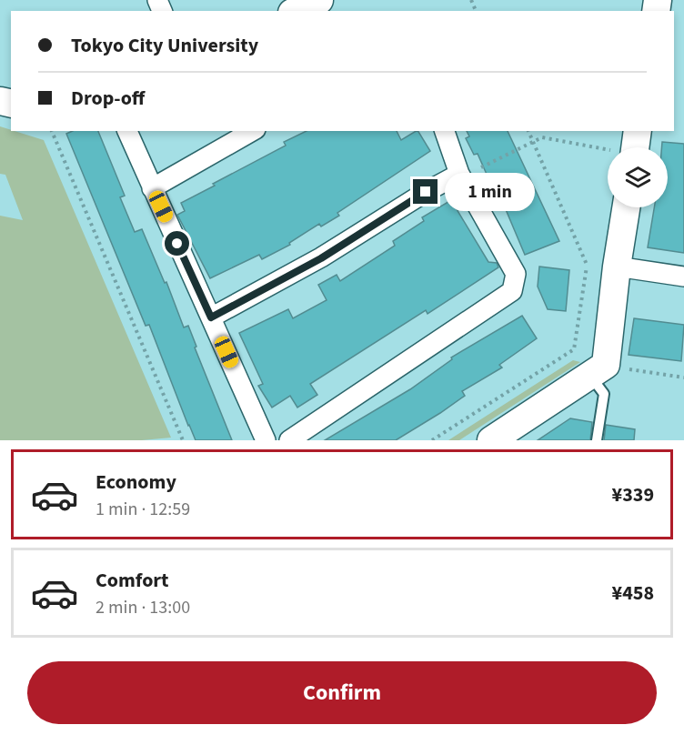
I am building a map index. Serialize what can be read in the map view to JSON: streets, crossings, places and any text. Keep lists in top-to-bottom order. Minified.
{"page":{"banner":["Tokyo City University","Drop-off"],"bubble":"1 min","list":[{"name":"Economy","note":"1 min · 12:59","value":"¥339"},{"name":"Comfort","note":"2 min · 13:00","value":"¥458"}],"buttons":"Confirm"}}
